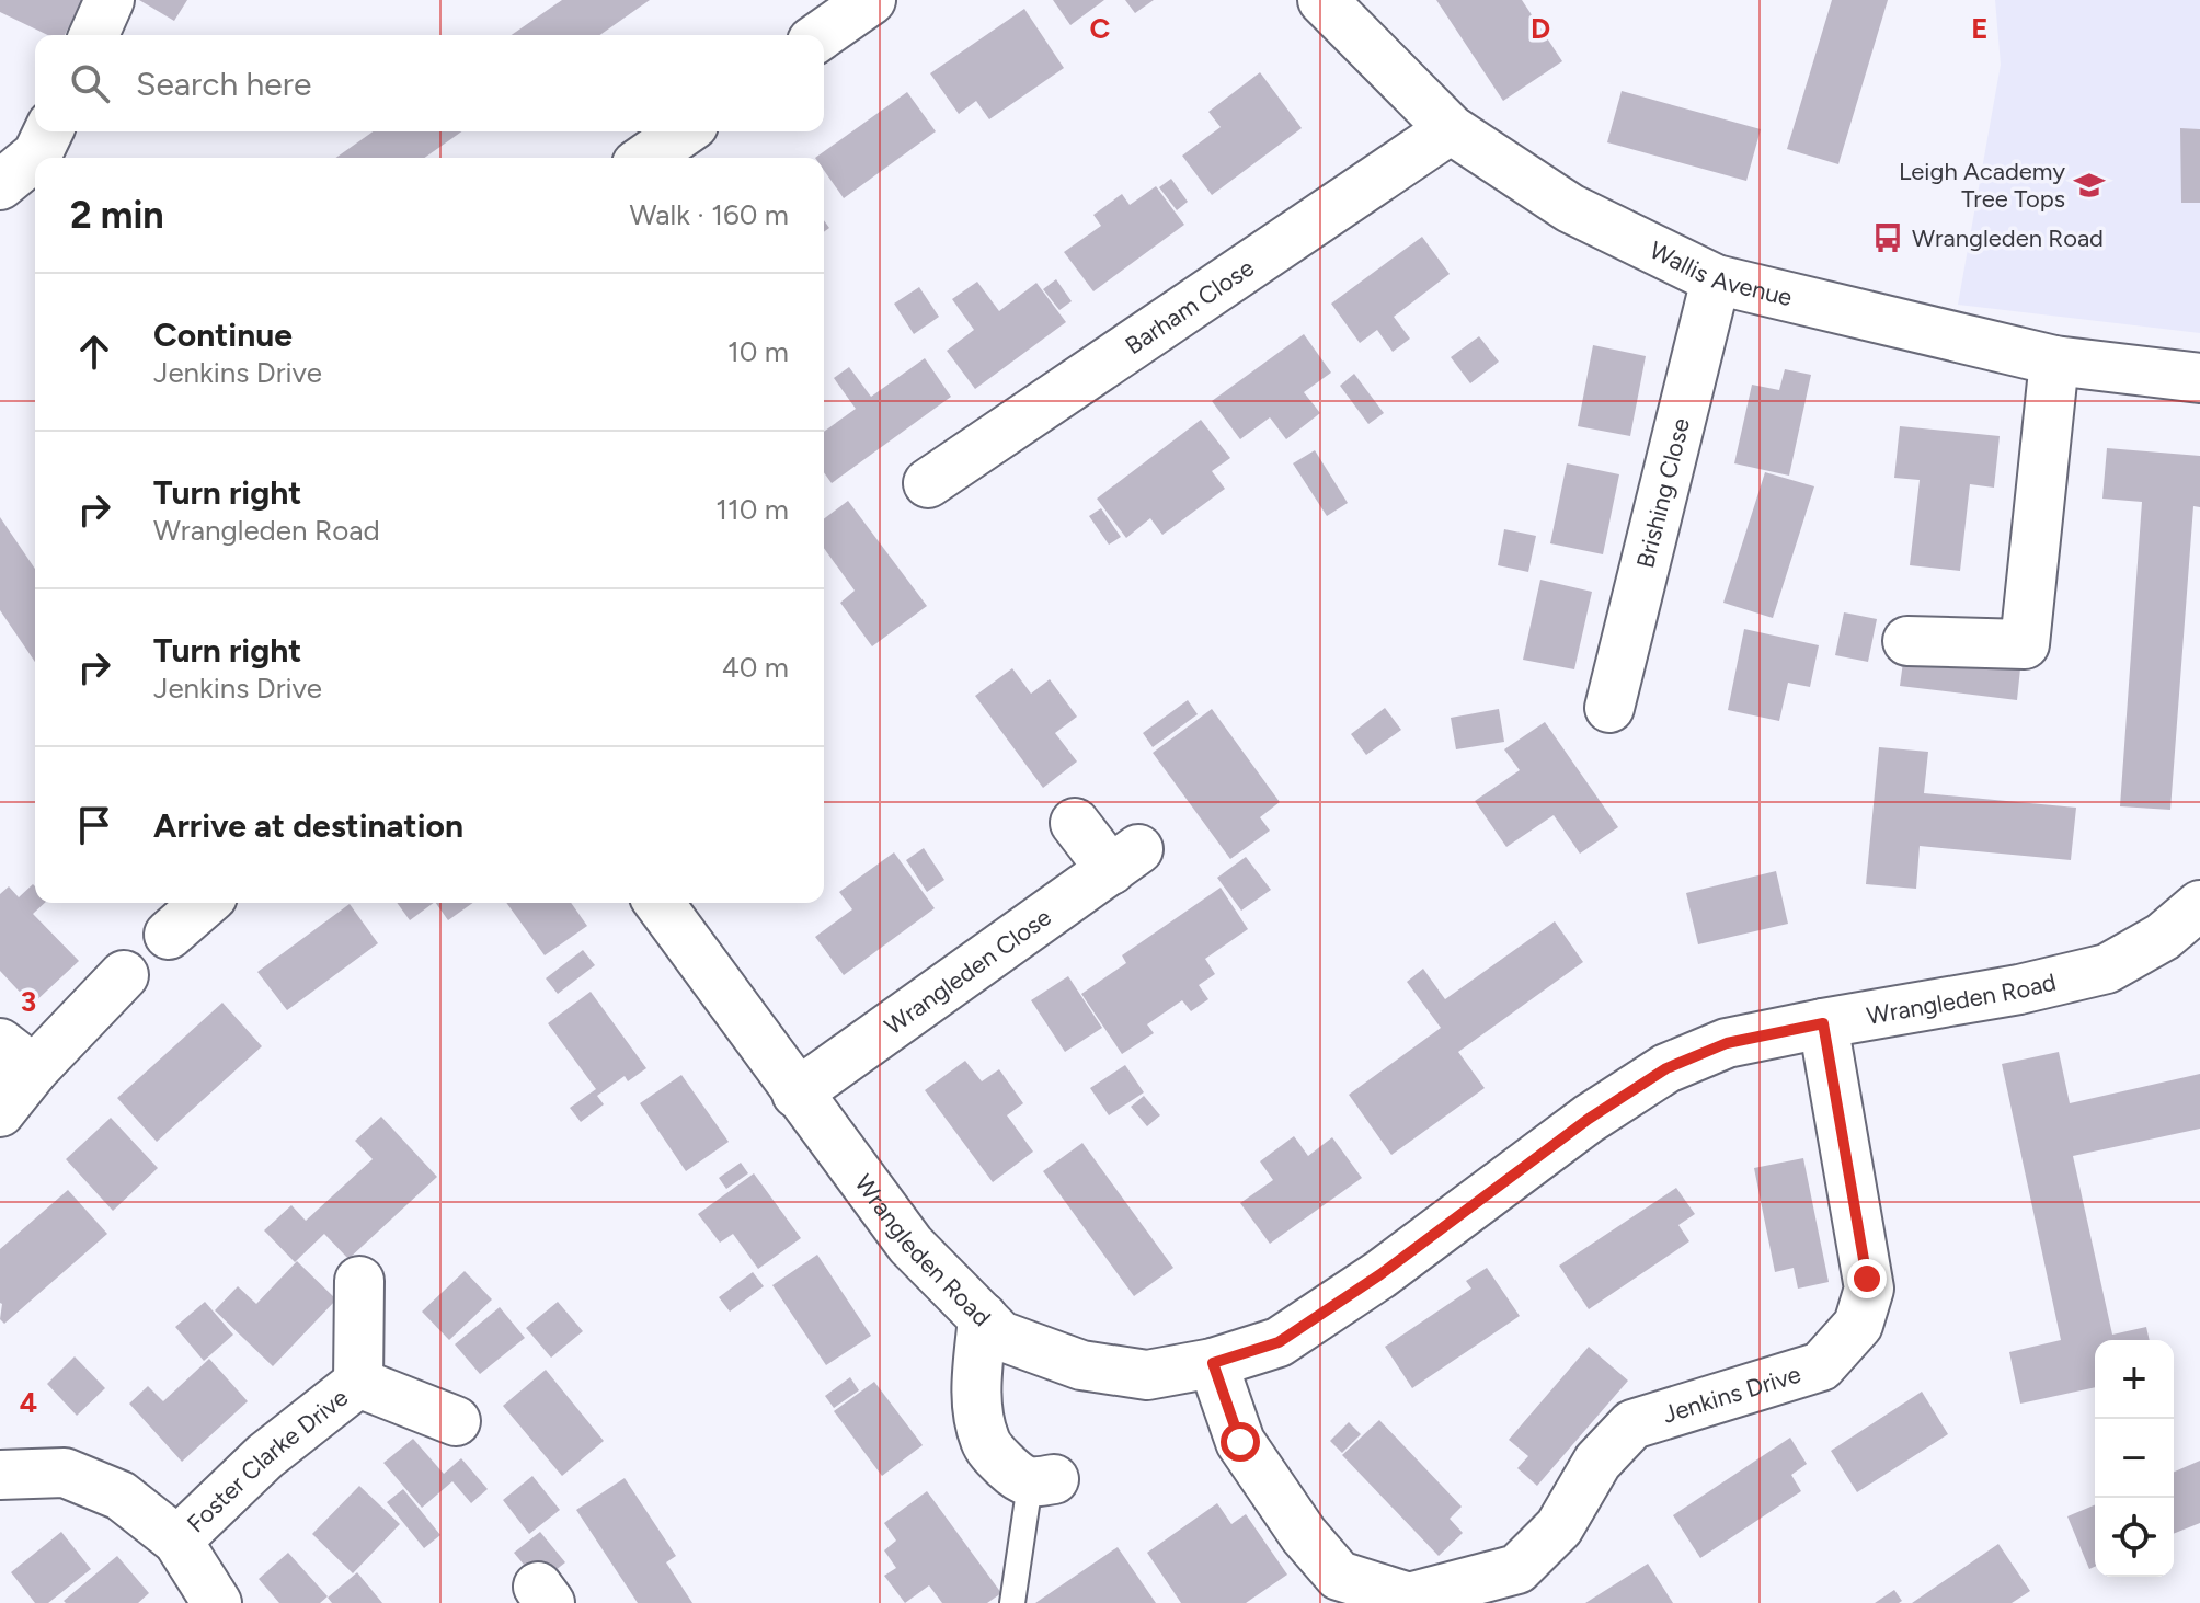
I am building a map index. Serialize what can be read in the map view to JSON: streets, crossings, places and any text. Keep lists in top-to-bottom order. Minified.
{"streets":{"street":["Wallis Avenue","Barham Close","Brishing Close","Wrangleden Close","Wrangleden Road","Jenkins Drive","Foster Clarke Drive"]},"crossings":[["Wallis Avenue","Barham Close"],["Wallis Avenue","Brishing Close"],["Wrangleden Close","Wrangleden Road"],["Wrangleden Road","Jenkins Drive"]],"places":{"school or university":["Leigh Academy Tree Tops"],"bus stop":["Wrangleden Road"]},"page":{"search":"Search here","heading":["2 min","Walk · 160 m"],"list":[["Continue","Jenkins Drive","10 m"],["Turn right","Wrangleden Road","110 m"],["Turn right","Jenkins Drive","40 m"],"Arrive at destination"],"map_buttons":["+","−"]},"grid":{"columns":["C","D","E"],"rows":["3","4"]}}
